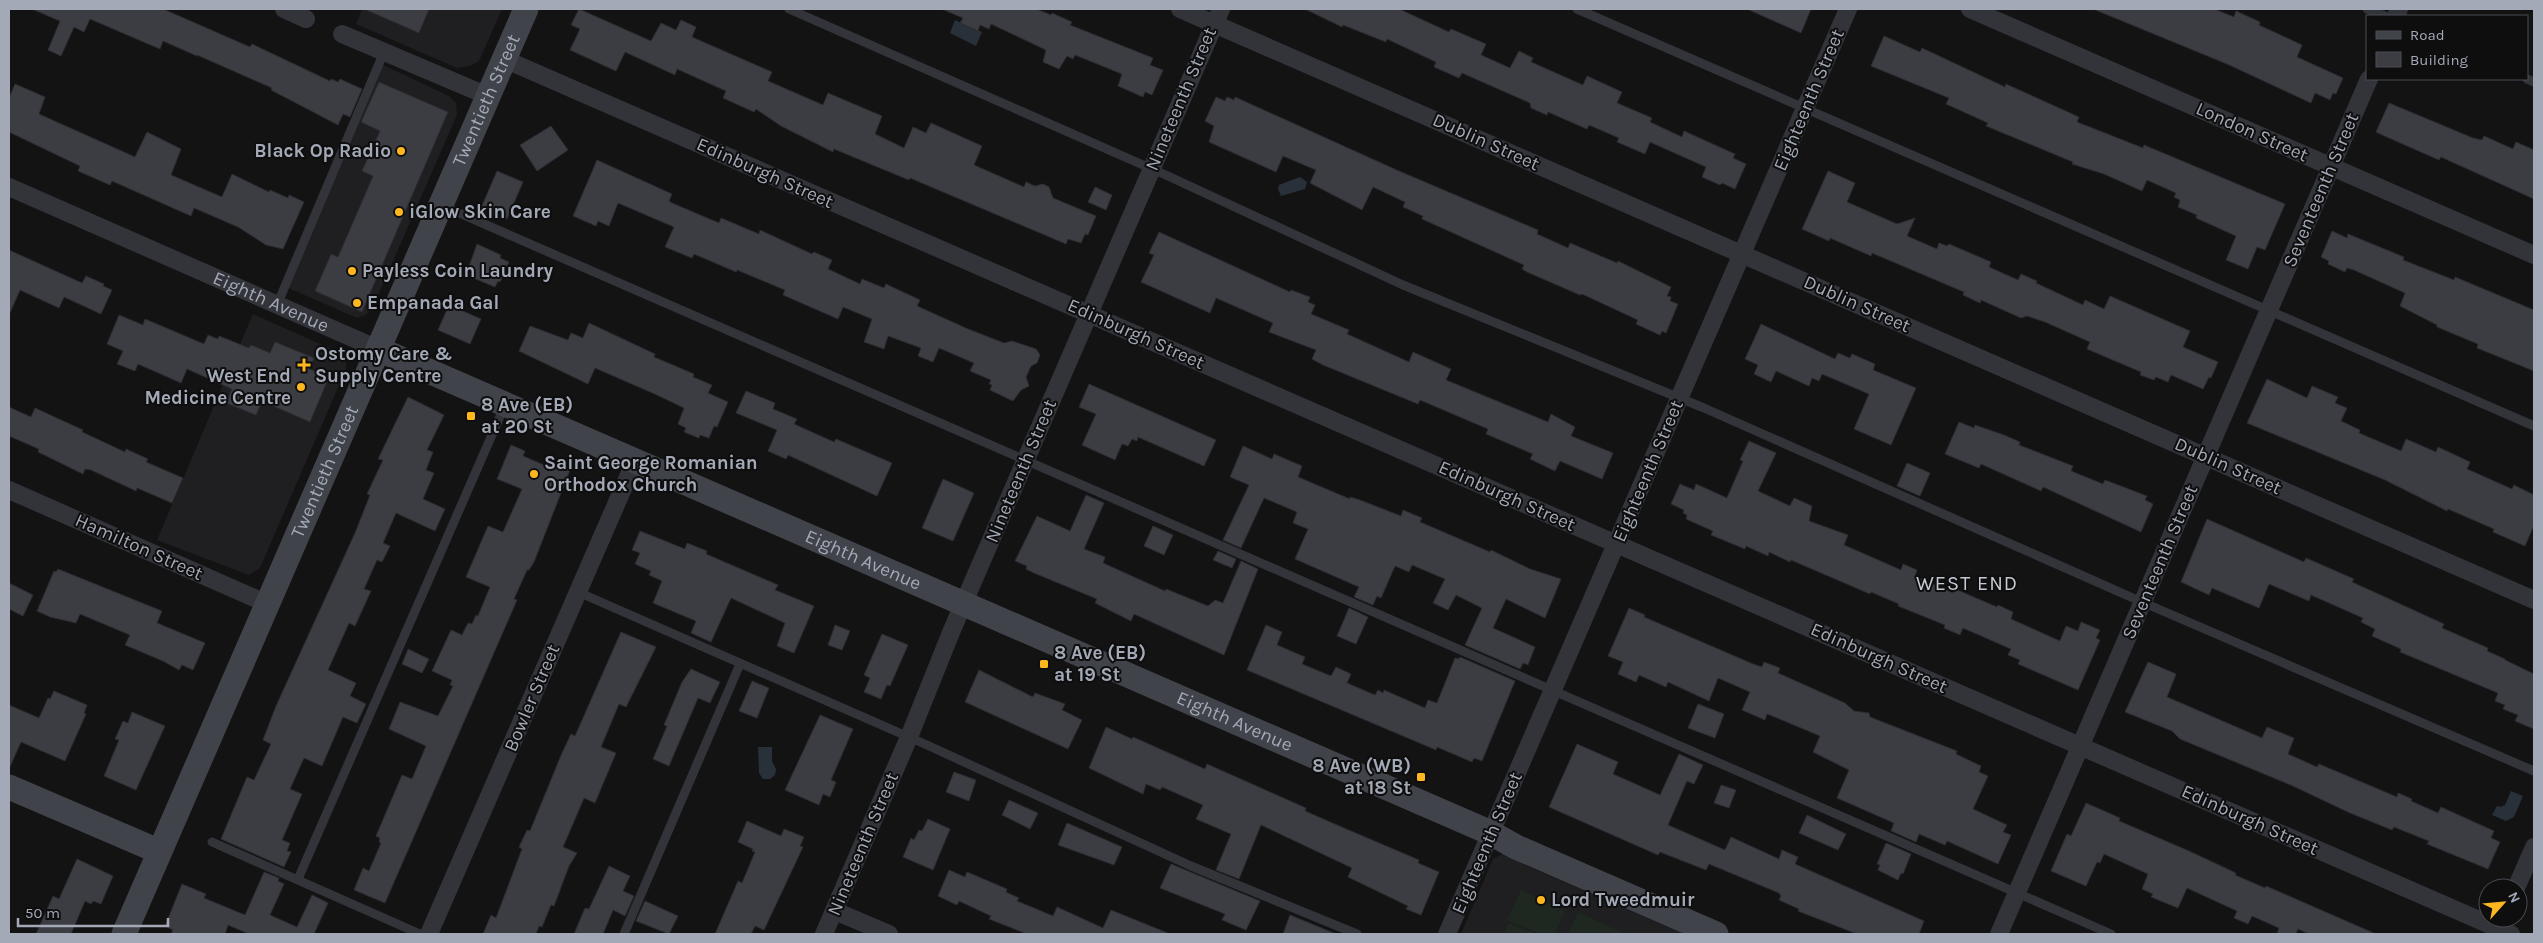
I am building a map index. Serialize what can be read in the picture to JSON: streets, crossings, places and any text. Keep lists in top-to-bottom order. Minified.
{"streets":{"street":["Nineteenth Street","Twentieth Street","Eighteenth Street","London Street","Dublin Street","Edinburgh Street","Seventeenth Street","Eighth Avenue","Hamilton Street","Bowler Street"]},"crossings":[["Nineteenth Street","Dublin Street"],["Nineteenth Street","Edinburgh Street"],["Nineteenth Street","Eighth Avenue"],["Twentieth Street","Edinburgh Street"],["Twentieth Street","Eighth Avenue"],["Twentieth Street","Hamilton Street"],["Eighteenth Street","Dublin Street"],["Eighteenth Street","Edinburgh Street"],["Eighteenth Street","Eighth Avenue"],["London Street","Seventeenth Street"],["Dublin Street","Seventeenth Street"],["Edinburgh Street","Seventeenth Street"],["Eighth Avenue","Bowler Street"]],"districts":["WEST END"],"places":{"other":["Black Op Radio","iGlow Skin Care","Payless Coin Laundry","Empanada Gal","West End Medicine Centre","Saint George Romanian Orthodox Church","Lord Tweedmuir"],"health":["Ostomy Care & Supply Centre"],"transit":["8 Ave (EB) at 20 St","8 Ave (EB) at 19 St","8 Ave (WB) at 18 St"]},"legend":["Road","Building"],"scale_bar":"50 m","north":"top right"}
